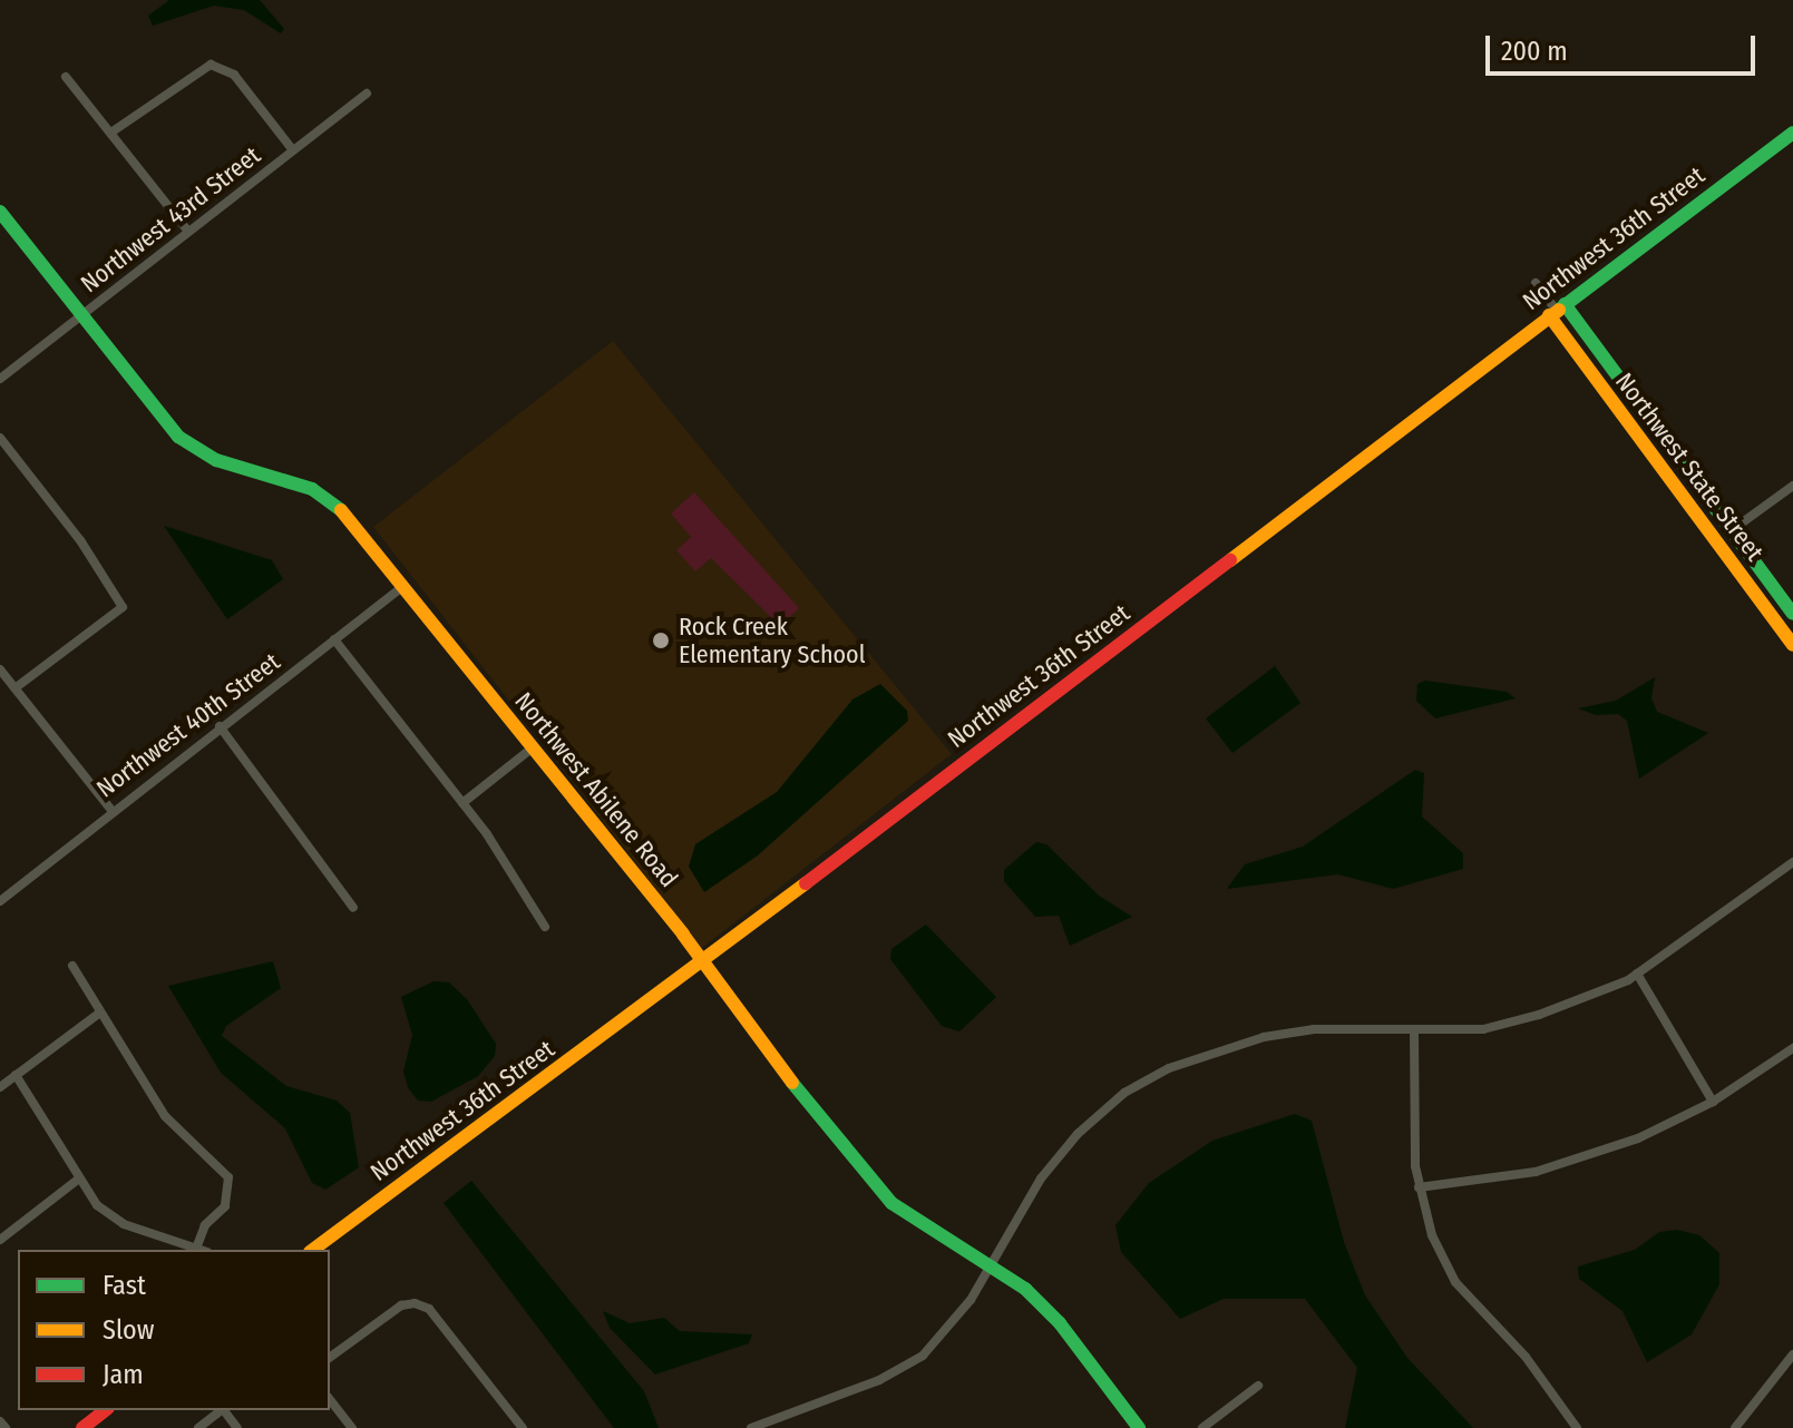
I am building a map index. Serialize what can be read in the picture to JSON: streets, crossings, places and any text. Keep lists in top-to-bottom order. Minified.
{"streets":{"main road":["Northwest 36th Street","Northwest State Street","Northwest Abilene Road"],"street":["Northwest 43rd Street","Northwest 40th Street"]},"crossings":[["Northwest 43rd Street","Northwest Abilene Road"],["Northwest 36th Street","Northwest State Street"],["Northwest 36th Street","Northwest Abilene Road"],["Northwest 40th Street","Northwest Abilene Road"]],"places":["Rock Creek Elementary School"],"legend":["Fast","Slow","Jam"],"scale_bar":"200 m"}
